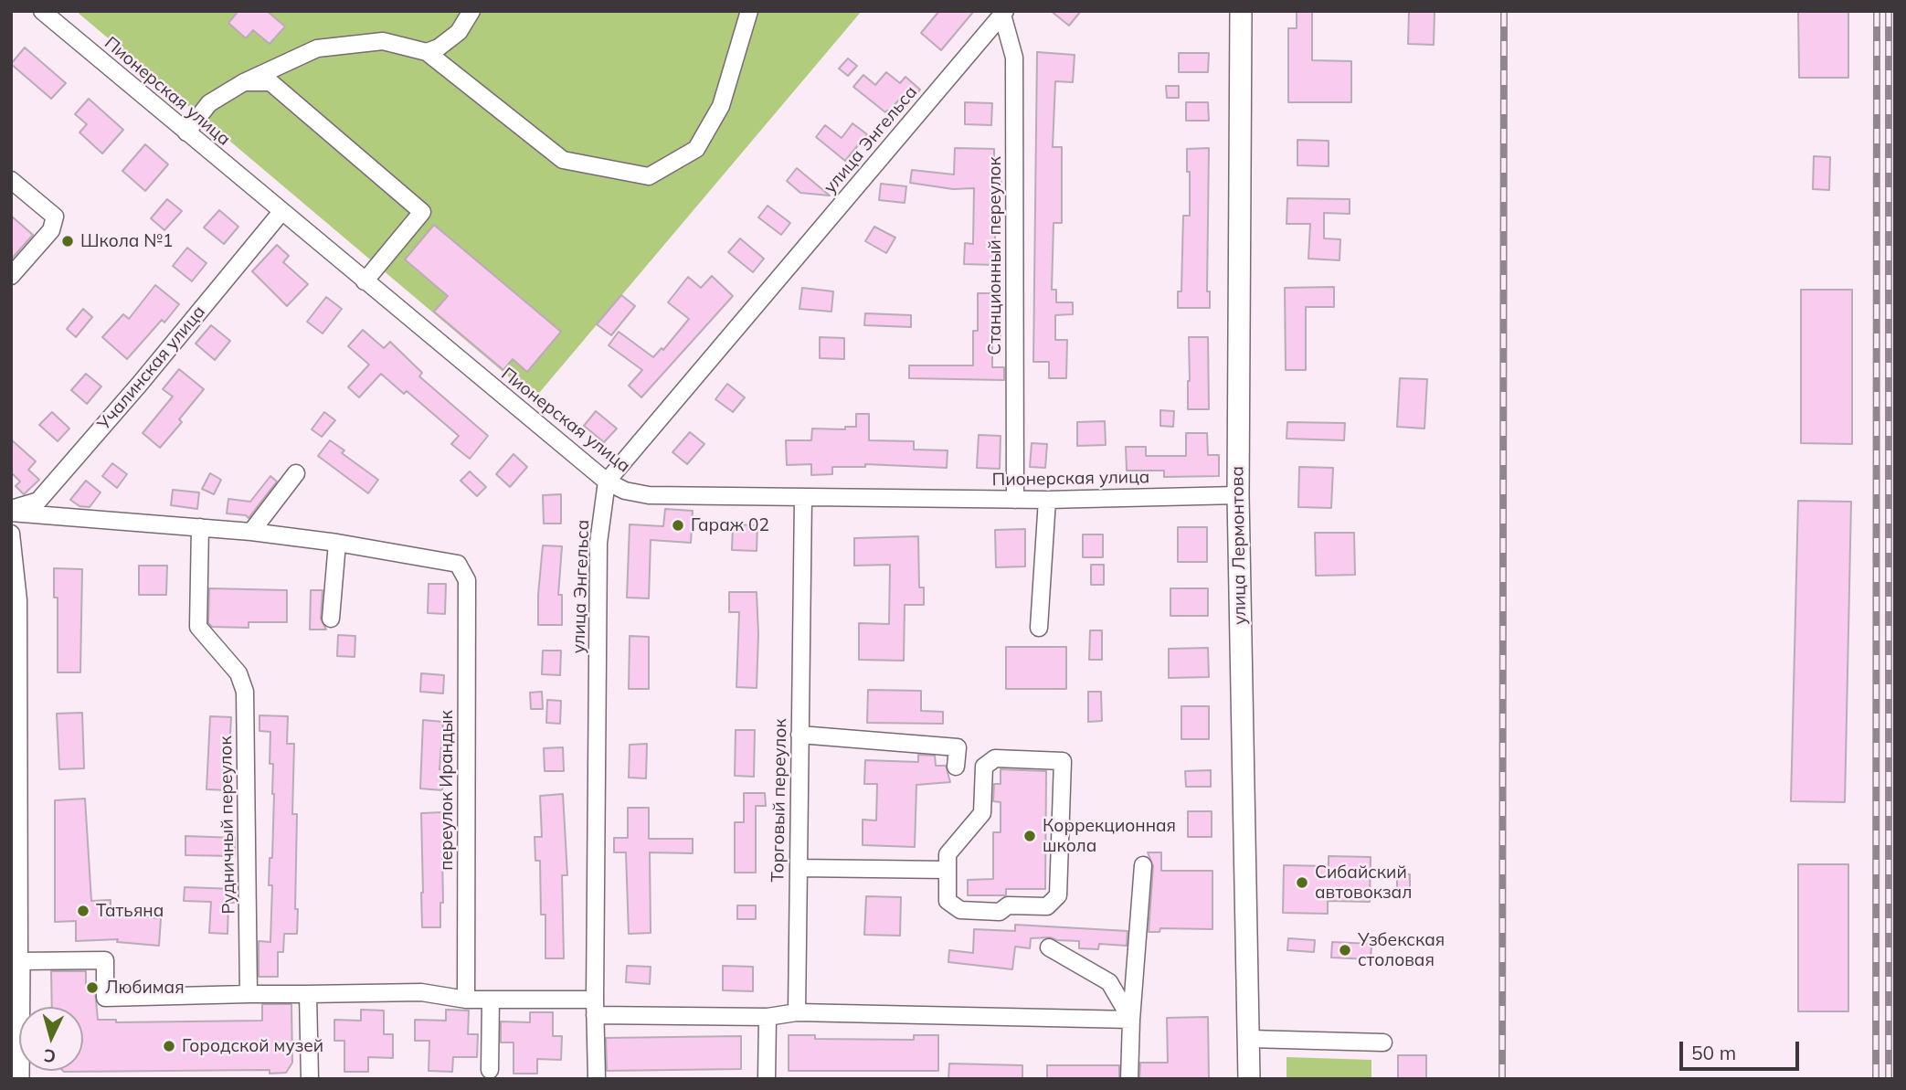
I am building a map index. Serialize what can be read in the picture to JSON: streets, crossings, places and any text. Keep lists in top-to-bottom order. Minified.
{"streets":{"main road":["улица Лермонтова"],"street":["Пионерская улица","улица Энгельса","Станционный переулок","Учалинская улица","переулок Ирандык","Торговый переулок","Рудничный переулок"]},"crossings":[["Пионерская улица","улица Энгельса"],["Пионерская улица","Станционный переулок"],["Пионерская улица","Учалинская улица"],["Пионерская улица","улица Лермонтова"],["Пионерская улица","Торговый переулок"],["улица Энгельса","Станционный переулок"]],"places":["Школа №1","Гараж 02","Коррекционная школа","Сибайский автовокзал","Татьяна","Узбекская столовая","Любимая","Городской музей"],"scale_bar":"50 m","north":"bottom"}
